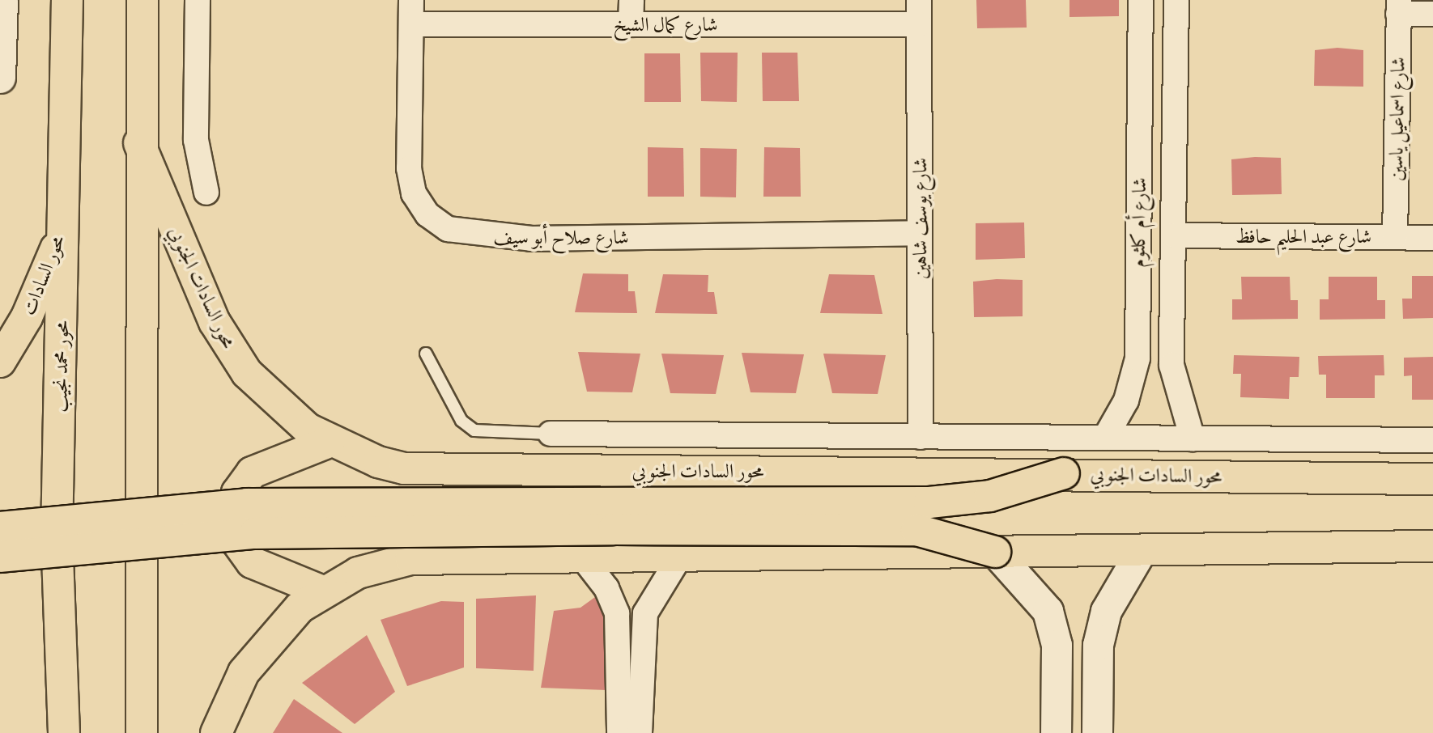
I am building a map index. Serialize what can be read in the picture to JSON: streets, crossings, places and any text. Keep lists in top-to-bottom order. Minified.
{"streets":{"main road":["محور السادات","محور السادات الجنوبي","محور محمد نجيب"],"street":["شارع كمال الشيخ","شارع اسماعيل ياسين","شارع يوسف شاهين","شارع أم كلثوم","شارع عبد الحليم حافظ","شارع صلاح أبو سيف"]},"crossings":[["شارع كمال الشيخ","شارع يوسف شاهين"],["شارع كمال الشيخ","شارع صلاح أبو سيف"],["شارع اسماعيل ياسين","شارع عبد الحليم حافظ"],["شارع يوسف شاهين","شارع صلاح أبو سيف"],["شارع أم كلثوم","شارع عبد الحليم حافظ"],["محور السادات","محور محمد نجيب"]]}
